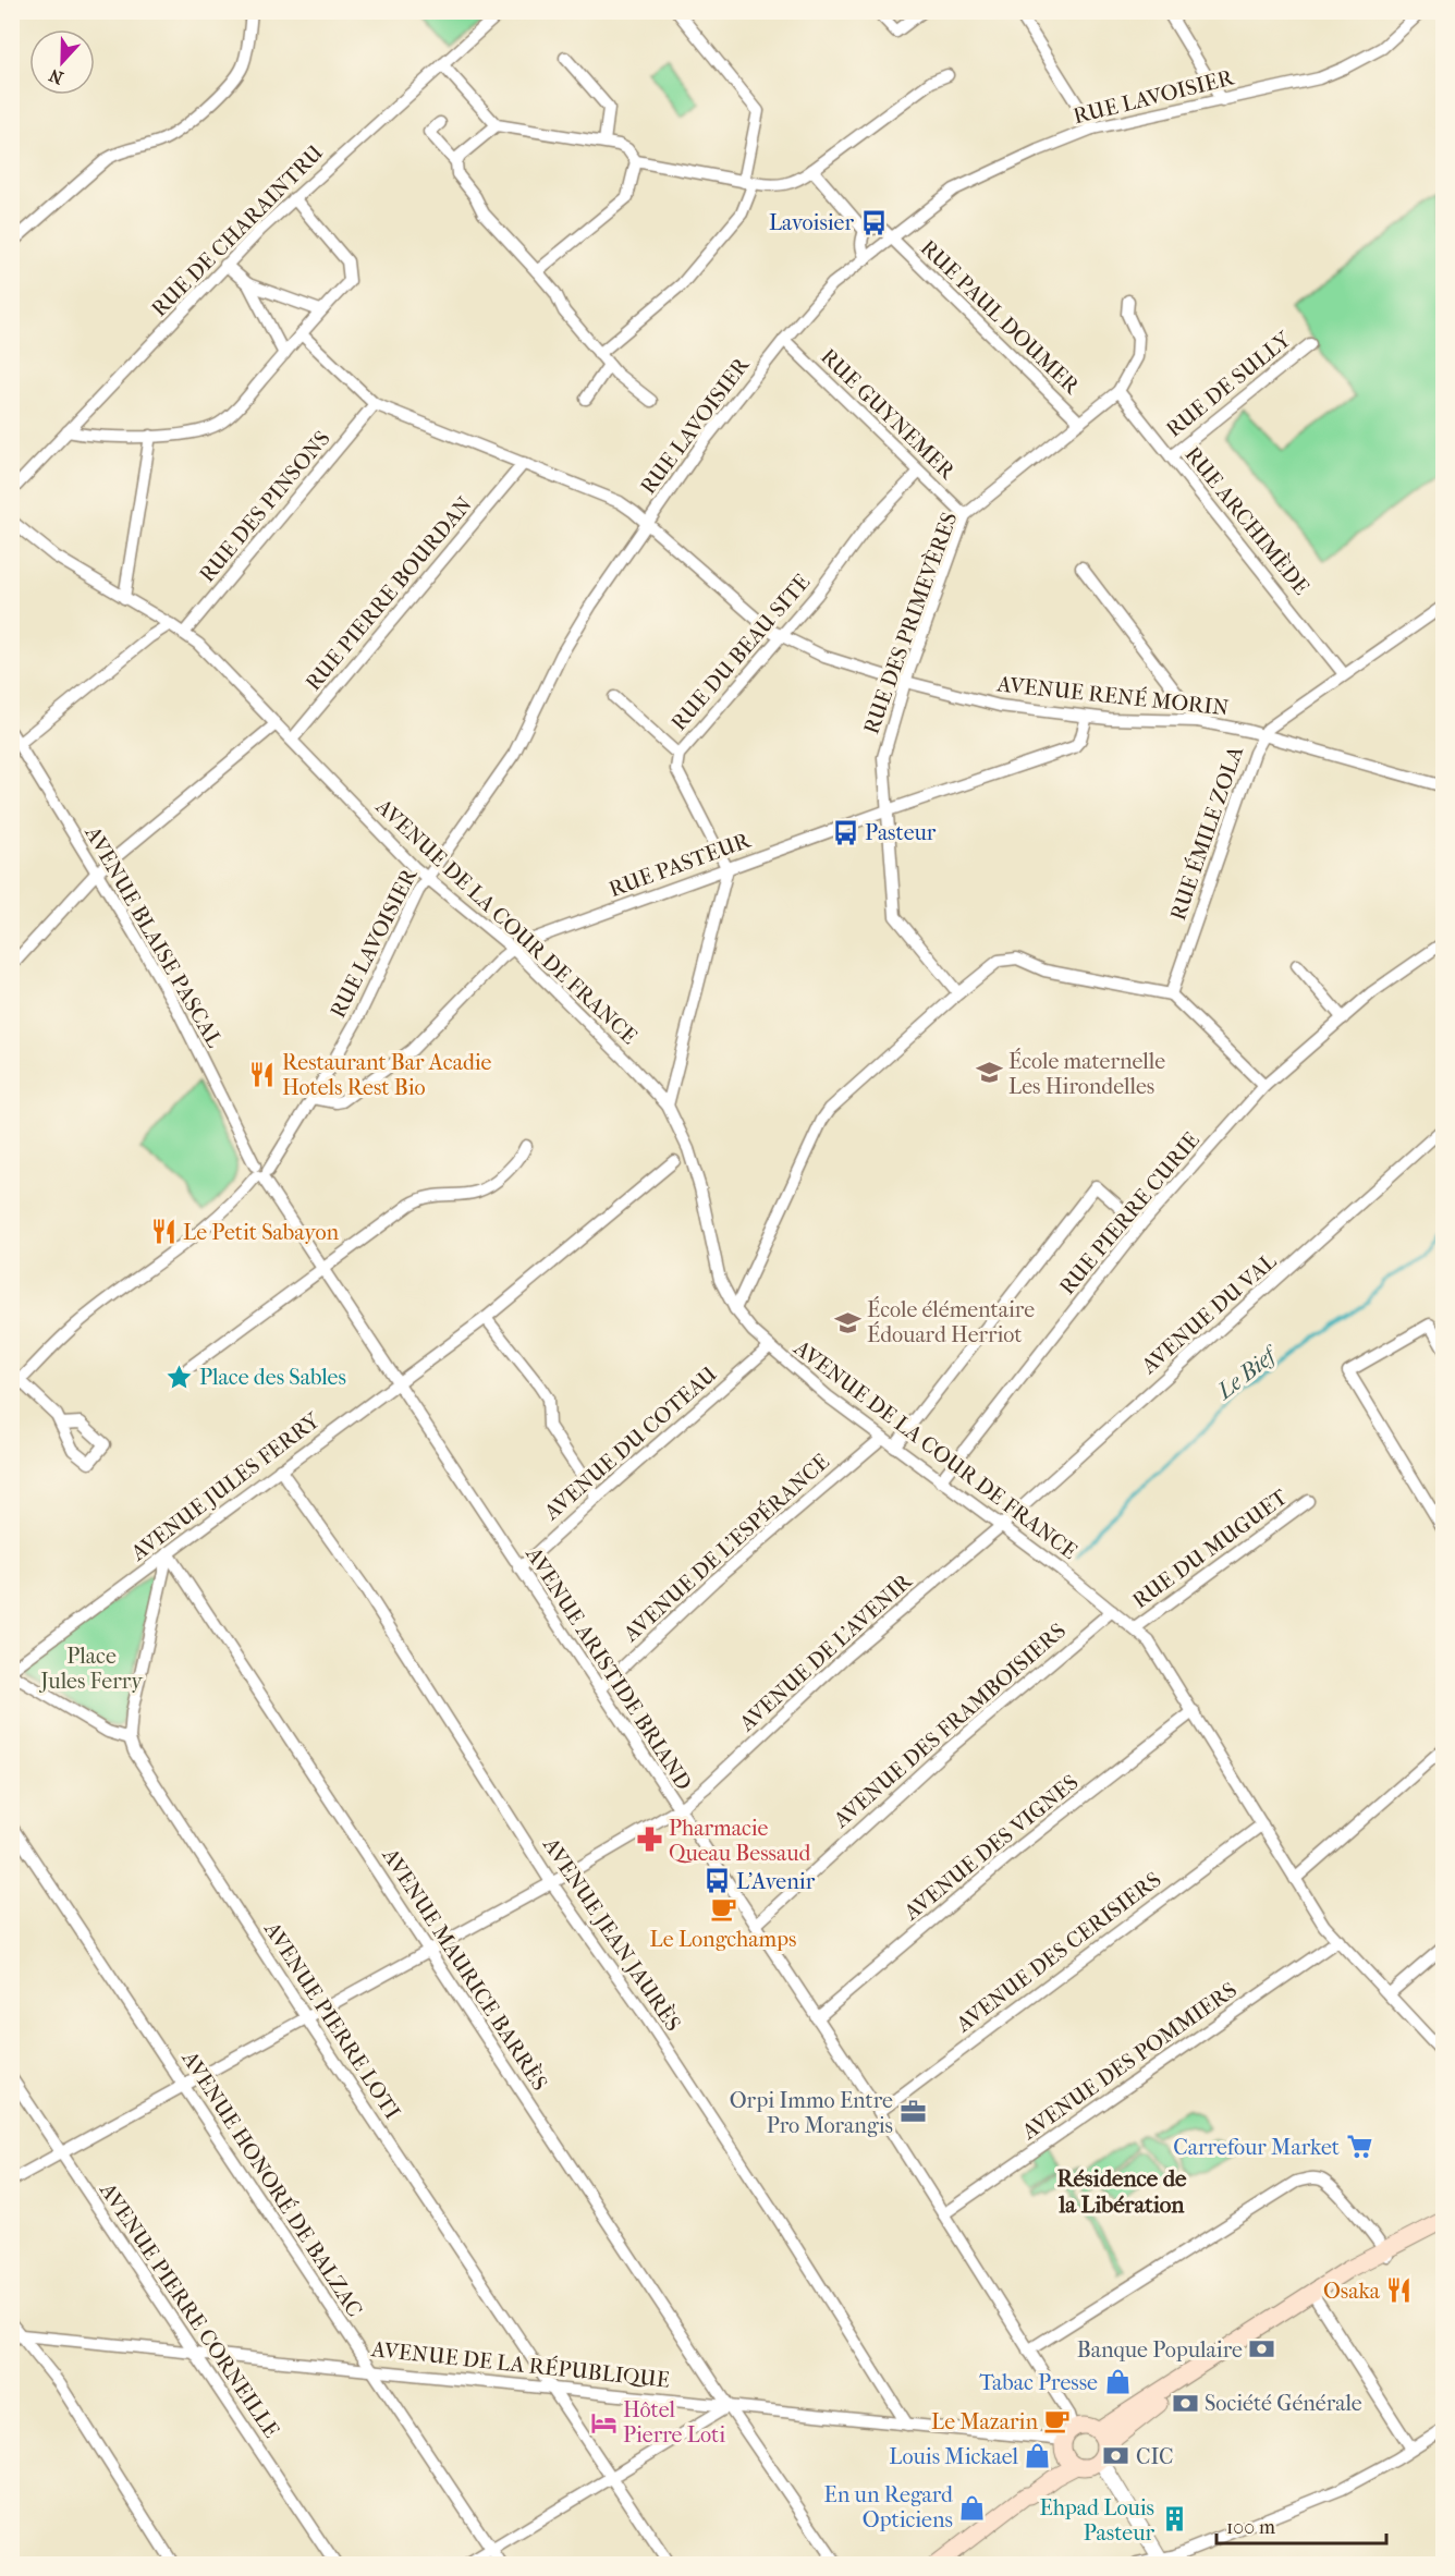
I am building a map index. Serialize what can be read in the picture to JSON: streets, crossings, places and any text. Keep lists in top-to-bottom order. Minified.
{"streets":{"street":["RUE LAVOISIER","RUE DE CHARAINTRU","RUE PAUL DOUMER","RUE DE SULLY","RUE GUYNEMER","RUE DES PINSONS","RUE ARCHIMÈDE","RUE PIERRE BOURDAN","RUE DES PRIMEVÈRES","RUE DU BEAU SITE","AVENUE RENÉ MORIN","RUE ÉMILE ZOLA","RUE PASTEUR","AVENUE DE LA COUR DE FRANCE","AVENUE BLAISE PASCAL","RUE PIERRE CURIE","AVENUE DU VAL","AVENUE DU COTEAU","AVENUE JULES FERRY","AVENUE DE L'ESPÉRANCE","RUE DU MUGUET","AVENUE DE L'AVENIR","AVENUE ARISTIDE BRIAND","AVENUE DES FRAMBOISIERS","AVENUE DES VIGNES","AVENUE JEAN JAURÈS","AVENUE DES CERISIERS","AVENUE MAURICE BARRÈS","AVENUE PIERRE LOTI","AVENUE DES POMMIERS","AVENUE HONORÉ DE BALZAC","AVENUE PIERRE CORNEILLE","AVENUE DE LA RÉPUBLIQUE"]},"crossings":[["RUE LAVOISIER","RUE PAUL DOUMER"],["RUE LAVOISIER","RUE GUYNEMER"],["RUE LAVOISIER","AVENUE RENÉ MORIN"],["RUE LAVOISIER","RUE PASTEUR"],["RUE LAVOISIER","AVENUE DE LA COUR DE FRANCE"],["RUE LAVOISIER","AVENUE BLAISE PASCAL"],["RUE LAVOISIER","AVENUE ARISTIDE BRIAND"],["RUE PAUL DOUMER","RUE DES PRIMEVÈRES"],["RUE DE SULLY","RUE ARCHIMÈDE"],["RUE GUYNEMER","RUE DES PRIMEVÈRES"],["RUE GUYNEMER","RUE DU BEAU SITE"],["RUE DES PINSONS","AVENUE RENÉ MORIN"],["RUE DES PINSONS","AVENUE DE LA COUR DE FRANCE"],["RUE ARCHIMÈDE","RUE DES PRIMEVÈRES"],["RUE ARCHIMÈDE","RUE ÉMILE ZOLA"],["RUE PIERRE BOURDAN","AVENUE RENÉ MORIN"],["RUE PIERRE BOURDAN","AVENUE DE LA COUR DE FRANCE"],["RUE DES PRIMEVÈRES","AVENUE RENÉ MORIN"],["RUE DES PRIMEVÈRES","RUE PASTEUR"],["RUE DU BEAU SITE","AVENUE RENÉ MORIN"],["RUE DU BEAU SITE","RUE PASTEUR"],["AVENUE RENÉ MORIN","RUE ÉMILE ZOLA"],["AVENUE RENÉ MORIN","RUE PASTEUR"],["RUE PASTEUR","AVENUE DE LA COUR DE FRANCE"],["AVENUE DE LA COUR DE FRANCE","RUE PIERRE CURIE"],["AVENUE DE LA COUR DE FRANCE","AVENUE DU VAL"],["AVENUE DE LA COUR DE FRANCE","AVENUE DU COTEAU"],["AVENUE DE LA COUR DE FRANCE","AVENUE DE L'ESPÉRANCE"],["AVENUE DE LA COUR DE FRANCE","RUE DU MUGUET"],["AVENUE DE LA COUR DE FRANCE","AVENUE DE L'AVENIR"],["AVENUE DE LA COUR DE FRANCE","AVENUE DES FRAMBOISIERS"],["AVENUE DE LA COUR DE FRANCE","AVENUE DES VIGNES"],["AVENUE DE LA COUR DE FRANCE","AVENUE DES CERISIERS"],["AVENUE DE LA COUR DE FRANCE","AVENUE DES POMMIERS"],["AVENUE BLAISE PASCAL","AVENUE ARISTIDE BRIAND"],["AVENUE DU VAL","AVENUE DE L'AVENIR"],["AVENUE DU COTEAU","AVENUE ARISTIDE BRIAND"],["AVENUE JULES FERRY","AVENUE ARISTIDE BRIAND"],["AVENUE JULES FERRY","AVENUE JEAN JAURÈS"],["AVENUE JULES FERRY","AVENUE MAURICE BARRÈS"],["AVENUE DE L'ESPÉRANCE","AVENUE ARISTIDE BRIAND"],["AVENUE DE L'AVENIR","AVENUE ARISTIDE BRIAND"],["AVENUE DE L'AVENIR","AVENUE JEAN JAURÈS"],["AVENUE DE L'AVENIR","AVENUE MAURICE BARRÈS"],["AVENUE DE L'AVENIR","AVENUE PIERRE LOTI"],["AVENUE DE L'AVENIR","AVENUE HONORÉ DE BALZAC"],["AVENUE DE L'AVENIR","AVENUE PIERRE CORNEILLE"],["AVENUE ARISTIDE BRIAND","AVENUE DES FRAMBOISIERS"],["AVENUE ARISTIDE BRIAND","AVENUE DES VIGNES"],["AVENUE ARISTIDE BRIAND","AVENUE DES CERISIERS"],["AVENUE ARISTIDE BRIAND","AVENUE DES POMMIERS"],["AVENUE ARISTIDE BRIAND","AVENUE DE LA RÉPUBLIQUE"],["AVENUE JEAN JAURÈS","AVENUE DE LA RÉPUBLIQUE"],["AVENUE MAURICE BARRÈS","AVENUE DE LA RÉPUBLIQUE"],["AVENUE PIERRE LOTI","AVENUE DE LA RÉPUBLIQUE"],["AVENUE HONORÉ DE BALZAC","AVENUE DE LA RÉPUBLIQUE"],["AVENUE PIERRE CORNEILLE","AVENUE DE LA RÉPUBLIQUE"]],"districts":["Résidence de la Libération"],"water":["Le Bief"],"parks":["Place Jules Ferry"],"places":{"bus stop":["Lavoisier","Pasteur","L'Avenir"],"school or university":["École maternelle Les Hirondelles","École élémentaire Édouard Herriot"],"restaurant":["Restaurant Bar Acadie Hotels Rest Bio","Le Petit Sabayon","Osaka"],"place":["Place des Sables"],"pharmacy":["Pharmacie Queau Bessaud"],"cafe":["Le Longchamps","Le Mazarin"],"office":["Orpi Immo Entre Pro Morangis"],"supermarket":["Carrefour Market"],"bank":["Banque Populaire","Société Générale","CIC"],"shop":["Tabac Presse","Louis Mickael","En un Regard Opticiens"],"hotel":["Hôtel Pierre Loti"],"building":["Ehpad Louis Pasteur"]},"scale_bar":"100 m","north":"bottom"}
